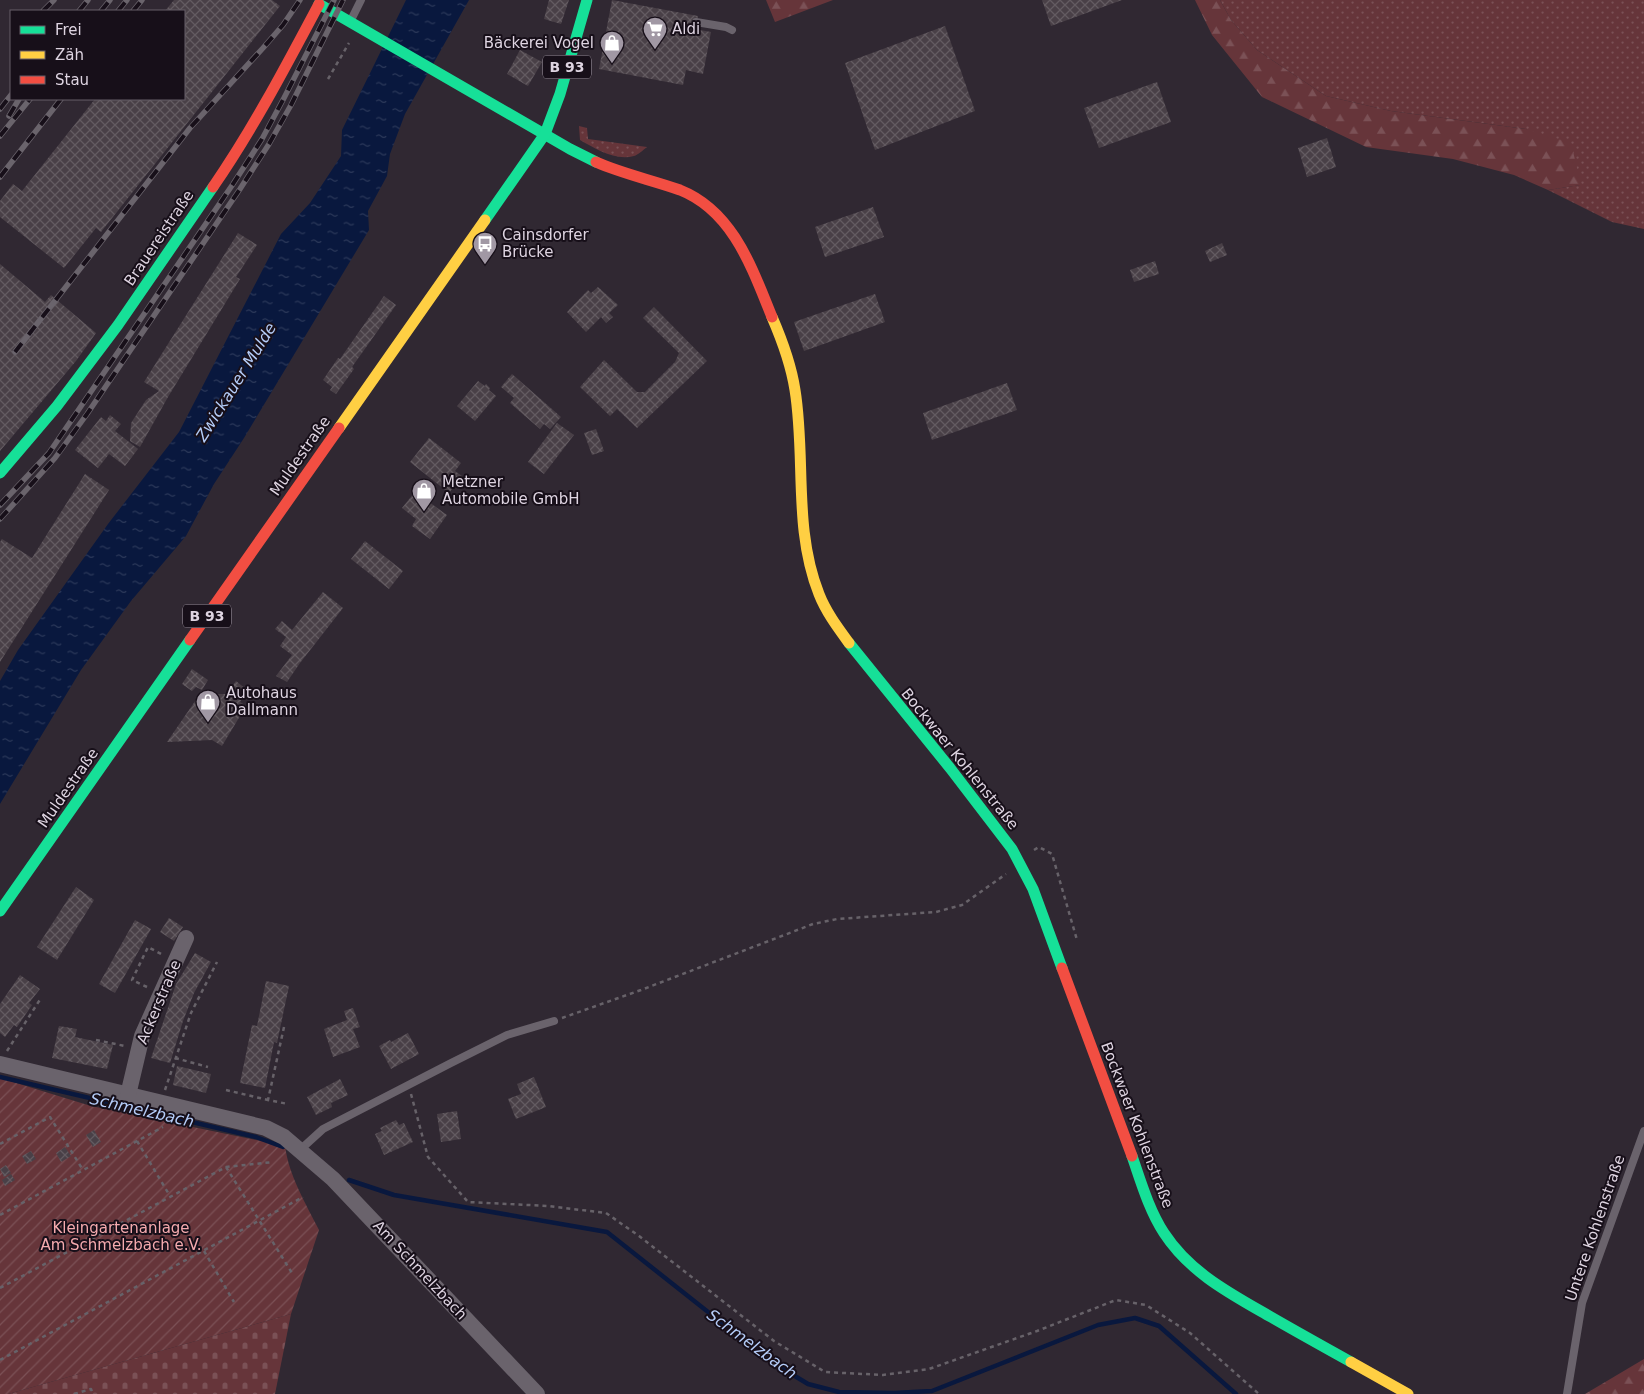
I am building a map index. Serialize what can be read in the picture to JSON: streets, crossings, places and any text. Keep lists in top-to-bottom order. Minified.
{"streets":{"street":["B 93","Brauereistraße","Muldestraße","Bockwaer Kohlenstraße","Ackerstraße","Am Schmelzbach"],"lane":["Untere Kohlenstraße"]},"crossings":[["Muldestraße","Bockwaer Kohlenstraße"],["Ackerstraße","Am Schmelzbach"]],"water":["Zwickauer Mulde","Schmelzbach"],"parks":["Kleingartenanlage Am Schmelzbach e.V."],"places":{"supermarket":["Aldi"],"shop":["Bäckerei Vogel","Metzner Automobile GmbH","Autohaus Dallmann"],"bus stop":["Cainsdorfer Brücke"]},"legend":["Frei","Zäh","Stau"]}
